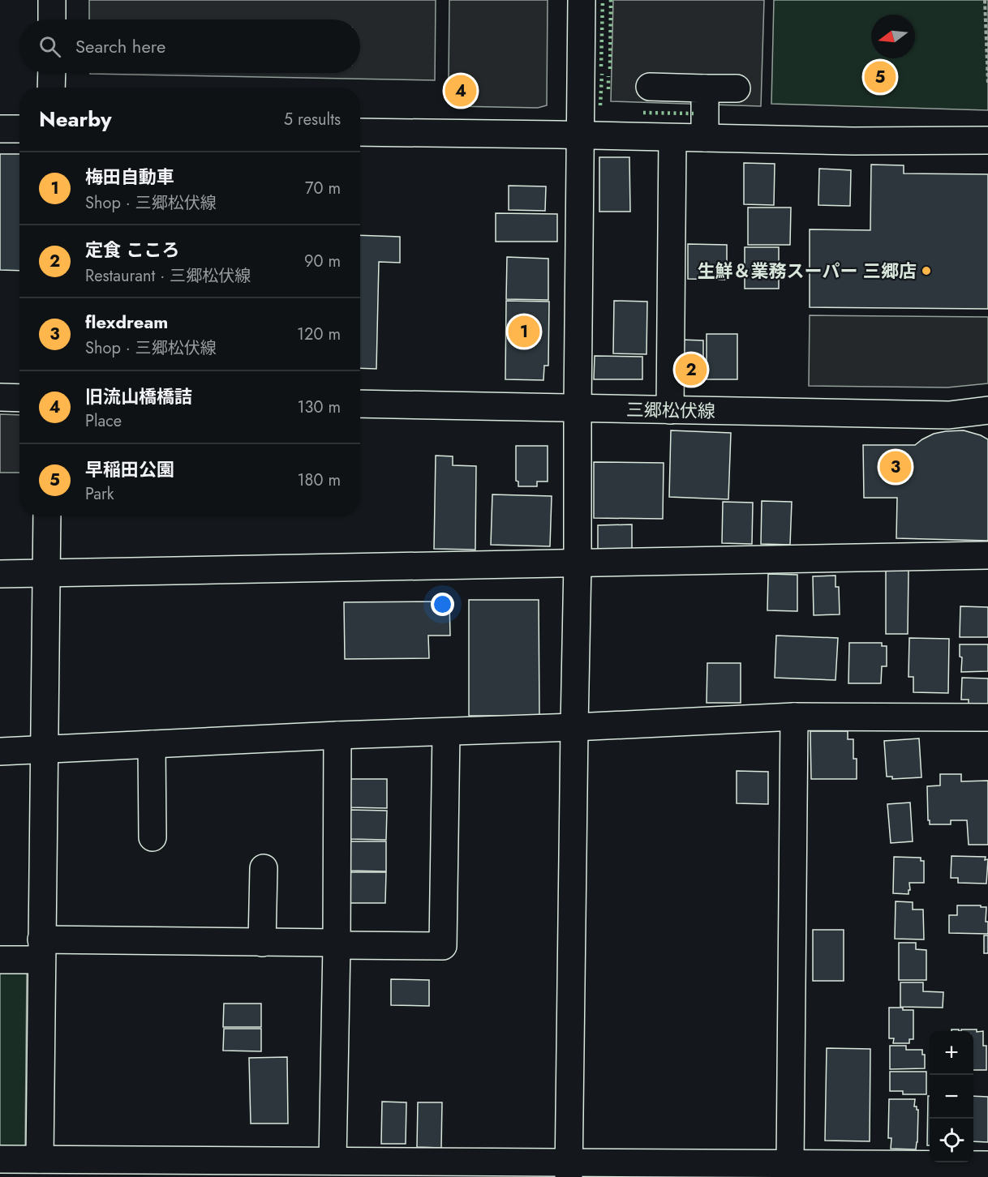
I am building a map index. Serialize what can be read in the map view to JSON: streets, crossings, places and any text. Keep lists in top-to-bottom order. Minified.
{"streets":{"street":["三郷松伏線"]},"places":["生鮮＆業務スーパー 三郷店"],"north":"left","page":{"search":"Search here","pins":["5","4","1","2","3"],"heading":["Nearby","5 results"],"list":[{"mark":"1","name":"梅田自動車","note":"Shop · 三郷松伏線","value":"70 m"},{"mark":"2","name":"定食 こころ","note":"Restaurant · 三郷松伏線","value":"90 m"},{"mark":"3","name":"flexdream","note":"Shop · 三郷松伏線","value":"120 m"},{"mark":"4","name":"旧流山橋橋詰","note":"Place","value":"130 m"},{"mark":"5","name":"早稲田公園","note":"Park","value":"180 m"}],"map_buttons":["+","−"]}}
